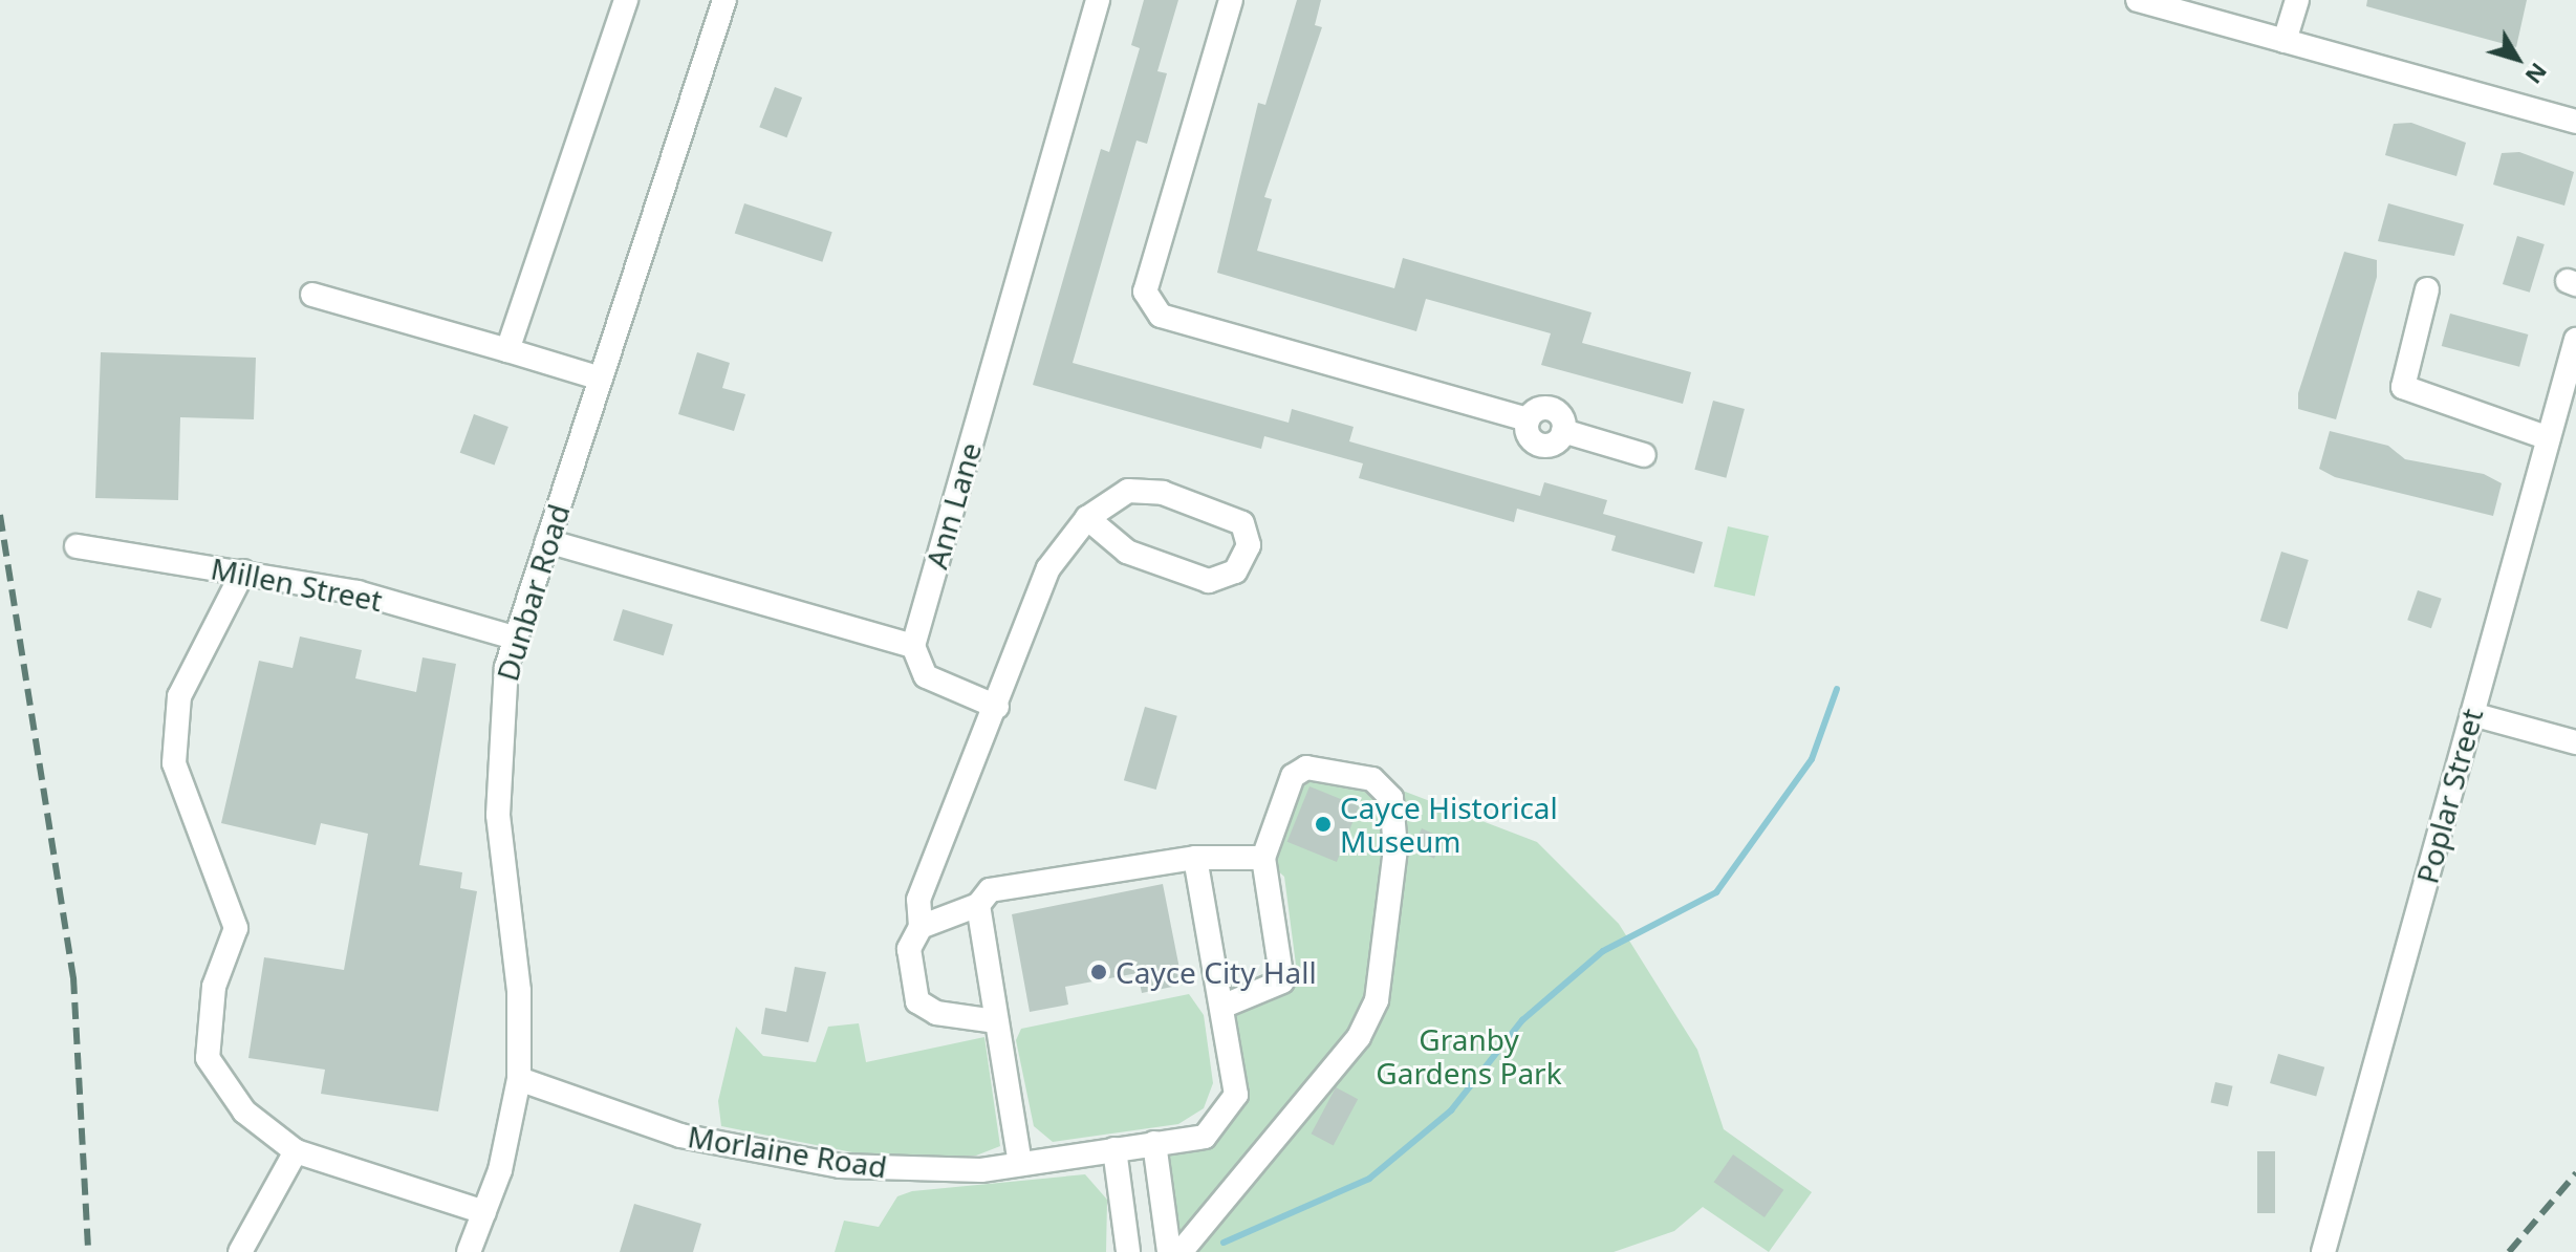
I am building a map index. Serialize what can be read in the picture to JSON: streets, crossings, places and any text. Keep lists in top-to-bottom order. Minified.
{"streets":{"street":["Ann Lane","Millen Street","Dunbar Road","Poplar Street","Morlaine Road"]},"crossings":[["Millen Street","Dunbar Road"],["Dunbar Road","Morlaine Road"]],"parks":["Granby Gardens Park"],"places":["Cayce Historical Museum","Cayce City Hall"],"north":"bottom right"}
